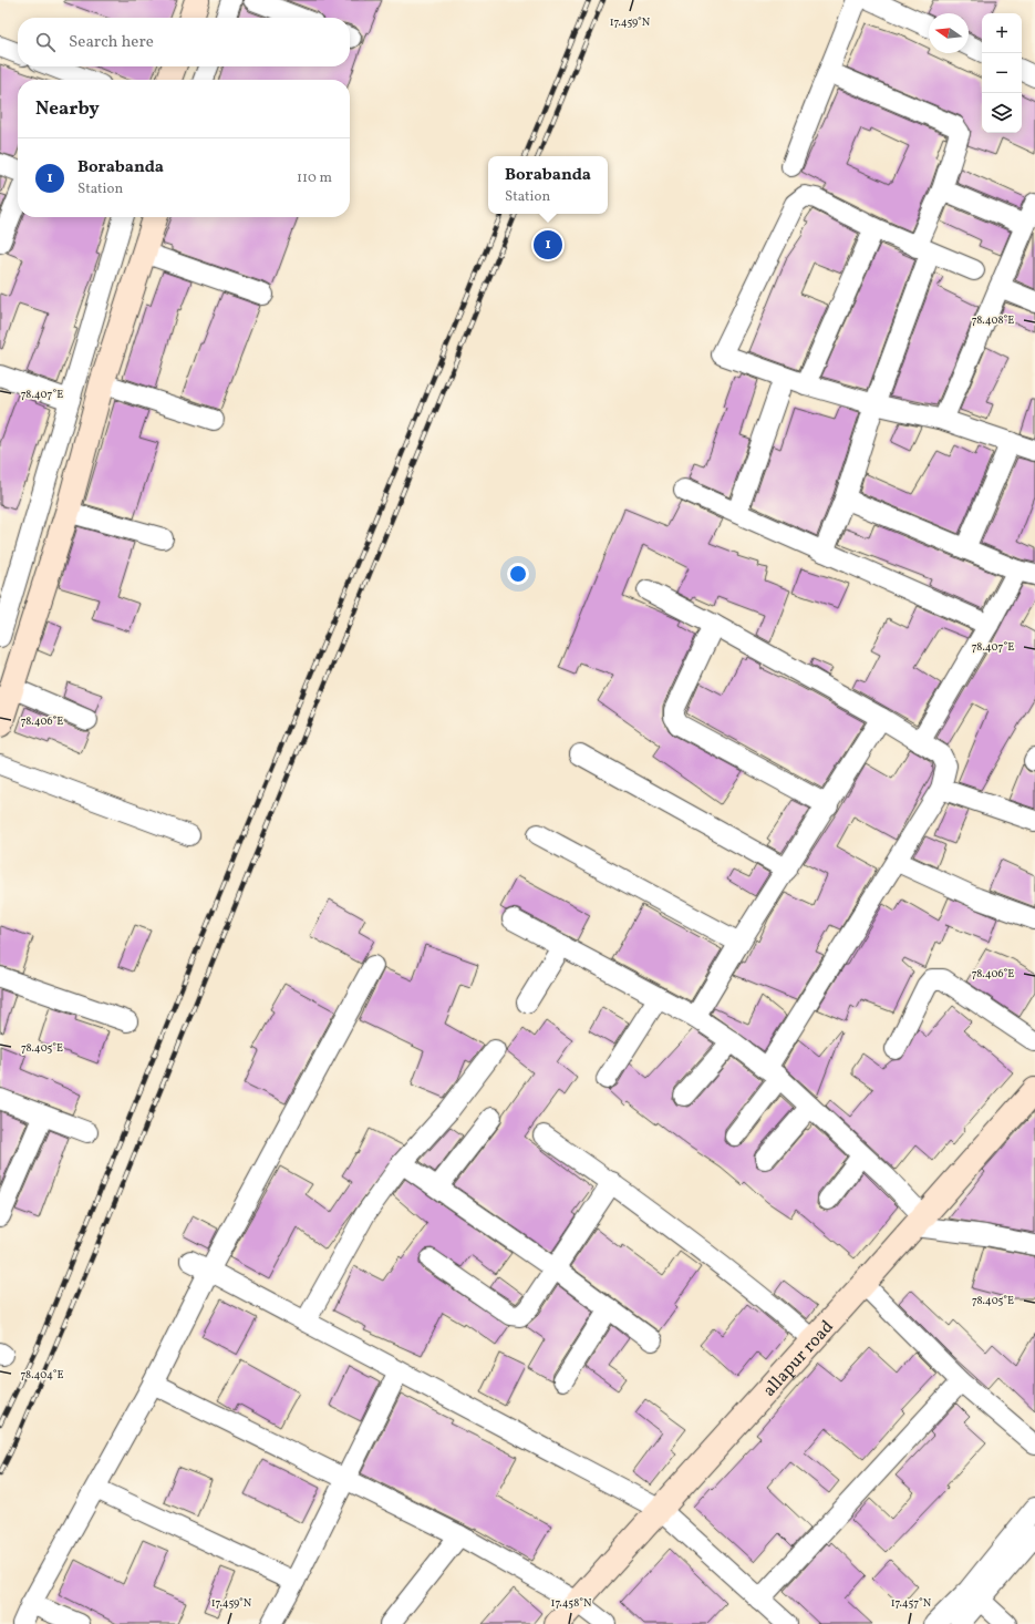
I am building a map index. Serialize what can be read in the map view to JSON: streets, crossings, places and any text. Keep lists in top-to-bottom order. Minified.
{"streets":{"main road":["allapur road"]},"north":"left","page":{"map_buttons":["+","−"],"search":"Search here","heading":"Nearby","list":[{"mark":"1","name":"Borabanda","note":"Station","value":"110 m"}],"popup":["Borabanda","Station"],"pins":"1"},"coordinates":["17.459°N","78.408°E","78.407°E","78.406°E","78.405°E","78.404°E","17.458°N","17.457°N"]}
